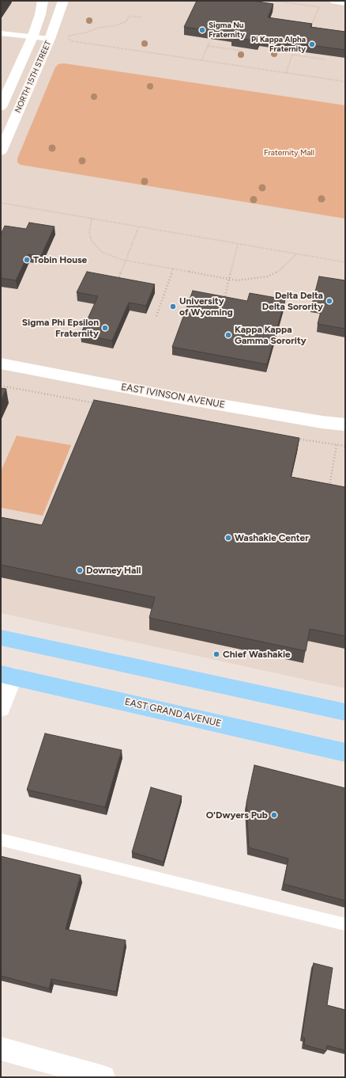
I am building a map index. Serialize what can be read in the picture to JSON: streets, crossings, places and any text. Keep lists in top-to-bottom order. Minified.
{"streets":{"main road":["NORTH 15TH STREET","EAST IVINSON AVENUE","EAST GRAND AVENUE"]},"parks":["Fraternity Mall"],"places":["Sigma Nu Fraternity","Pi Kappa Alpha Fraternity","Tobin House","Delta Delta Delta Sorority","University of Wyoming","Sigma Phi Epsilon Fraternity","Kappa Kappa Gamma Sorority","Washakie Center","Downey Hall","Chief Washakie","O'Dwyers Pub"]}
